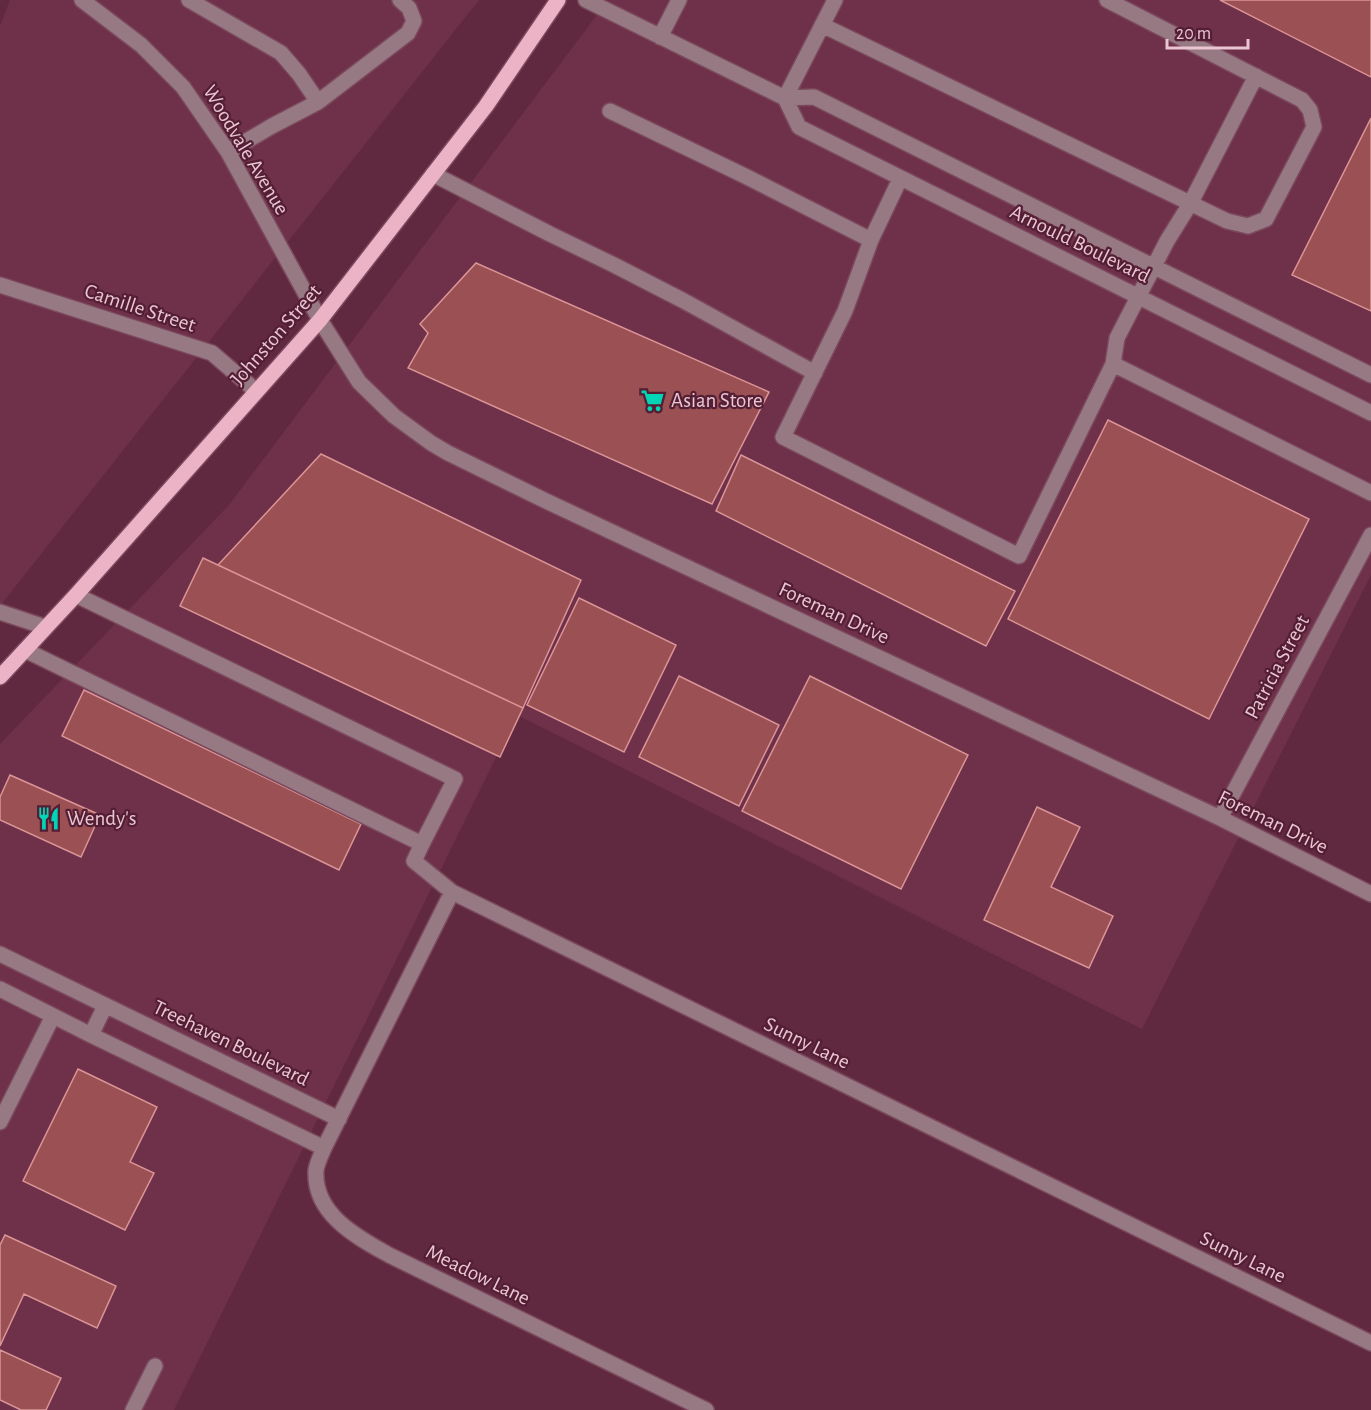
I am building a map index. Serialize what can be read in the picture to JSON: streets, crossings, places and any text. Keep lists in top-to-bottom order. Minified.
{"streets":{"main road":["Johnston Street"],"street":["Woodvale Avenue","Arnould Boulevard","Camille Street","Foreman Drive","Patricia Street","Treehaven Boulevard","Sunny Lane","Meadow Lane"]},"crossings":[["Woodvale Avenue","Johnston Street"],["Woodvale Avenue","Foreman Drive"],["Camille Street","Johnston Street"],["Johnston Street","Foreman Drive"],["Foreman Drive","Patricia Street"],["Treehaven Boulevard","Meadow Lane"]],"places":{"supermarket":["Asian Store"],"restaurant":["Wendy's"]},"scale_bar":"20 m"}
